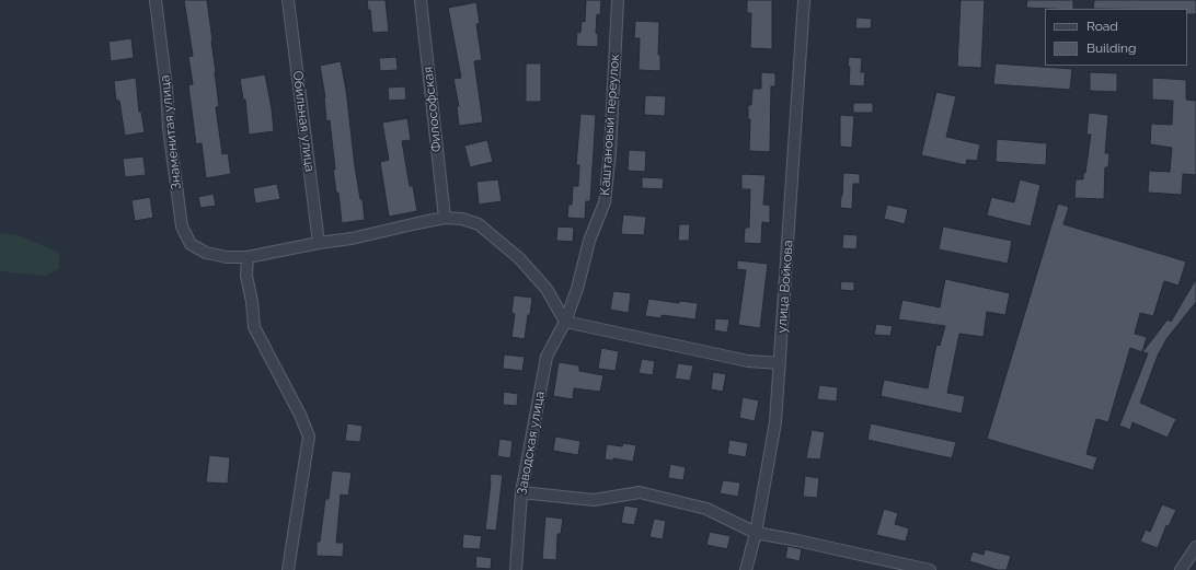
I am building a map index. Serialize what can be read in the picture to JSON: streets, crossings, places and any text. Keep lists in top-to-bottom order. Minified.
{"streets":{"street":["Философская","Обильная улица","Каштановый переулок","Знаменитая улица","улица Войкова","Заводская улица"]},"crossings":[["Каштановый переулок","Заводская улица"]],"legend":["Road","Building"]}
